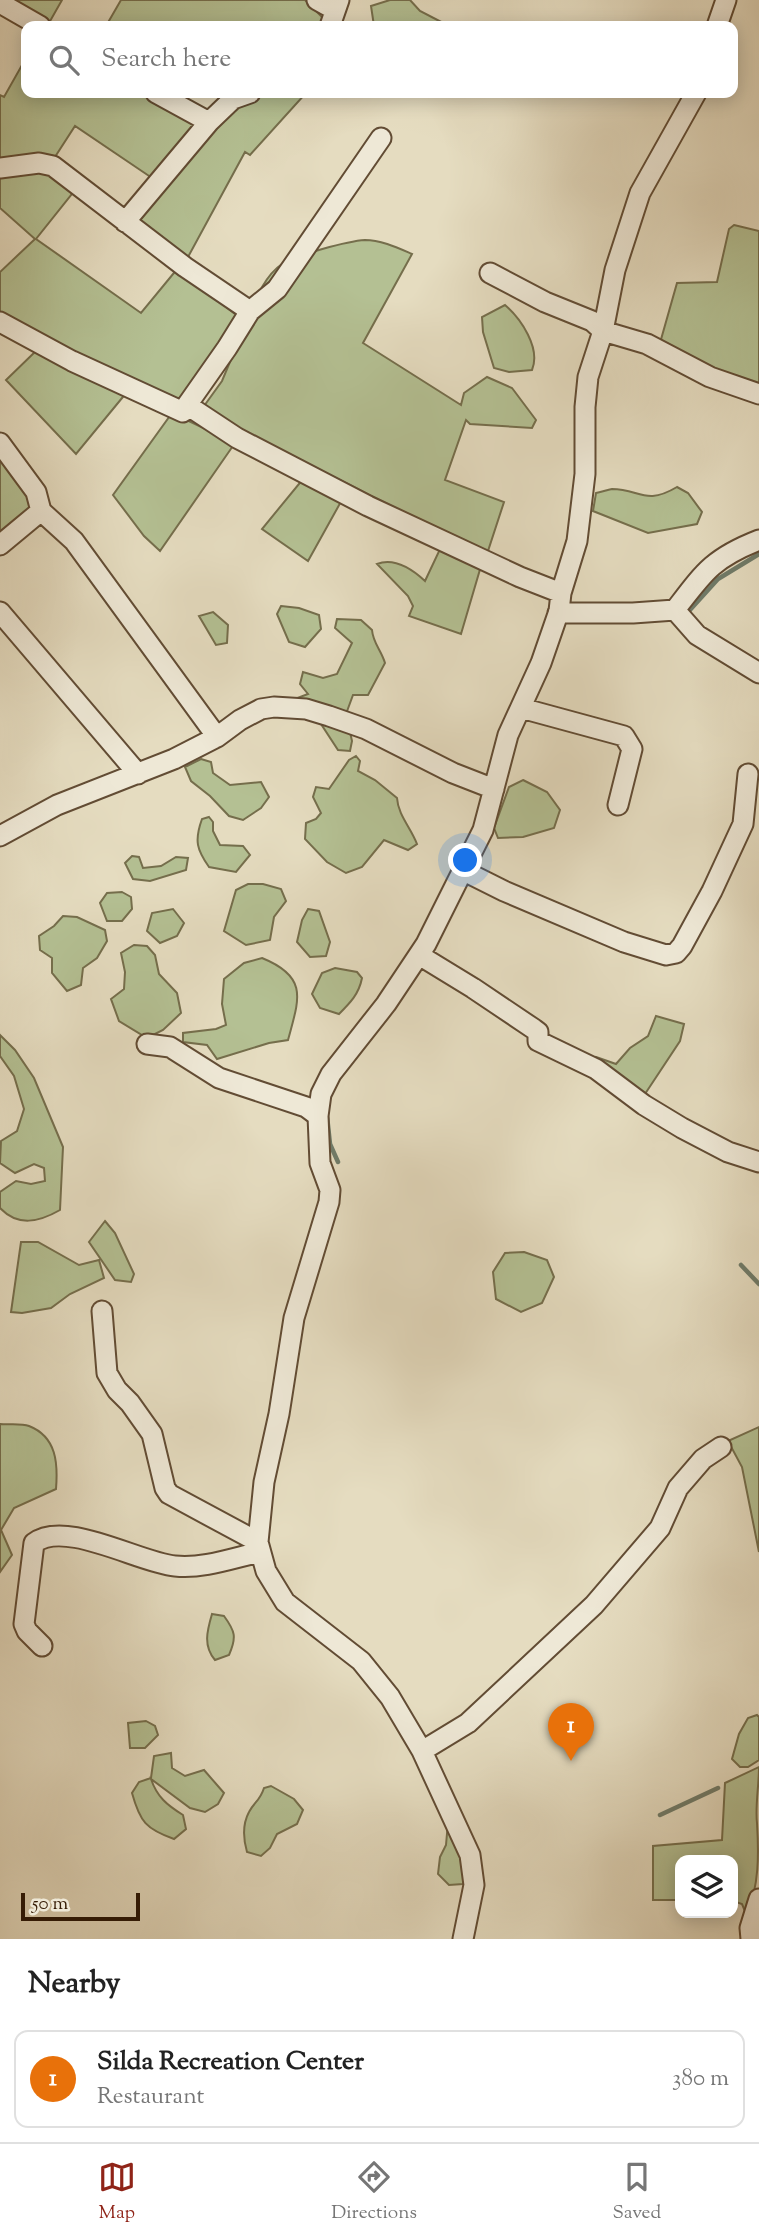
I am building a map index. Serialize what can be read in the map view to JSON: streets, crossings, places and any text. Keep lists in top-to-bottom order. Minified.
{"scale_bar":"50 m","page":{"search":"Search here","pins":"1","scale":"50 m","heading":"Nearby","list":[{"mark":"1","name":"Silda Recreation Center","note":"Restaurant","value":"380 m"}],"nav":["Map","Directions","Saved"]}}
